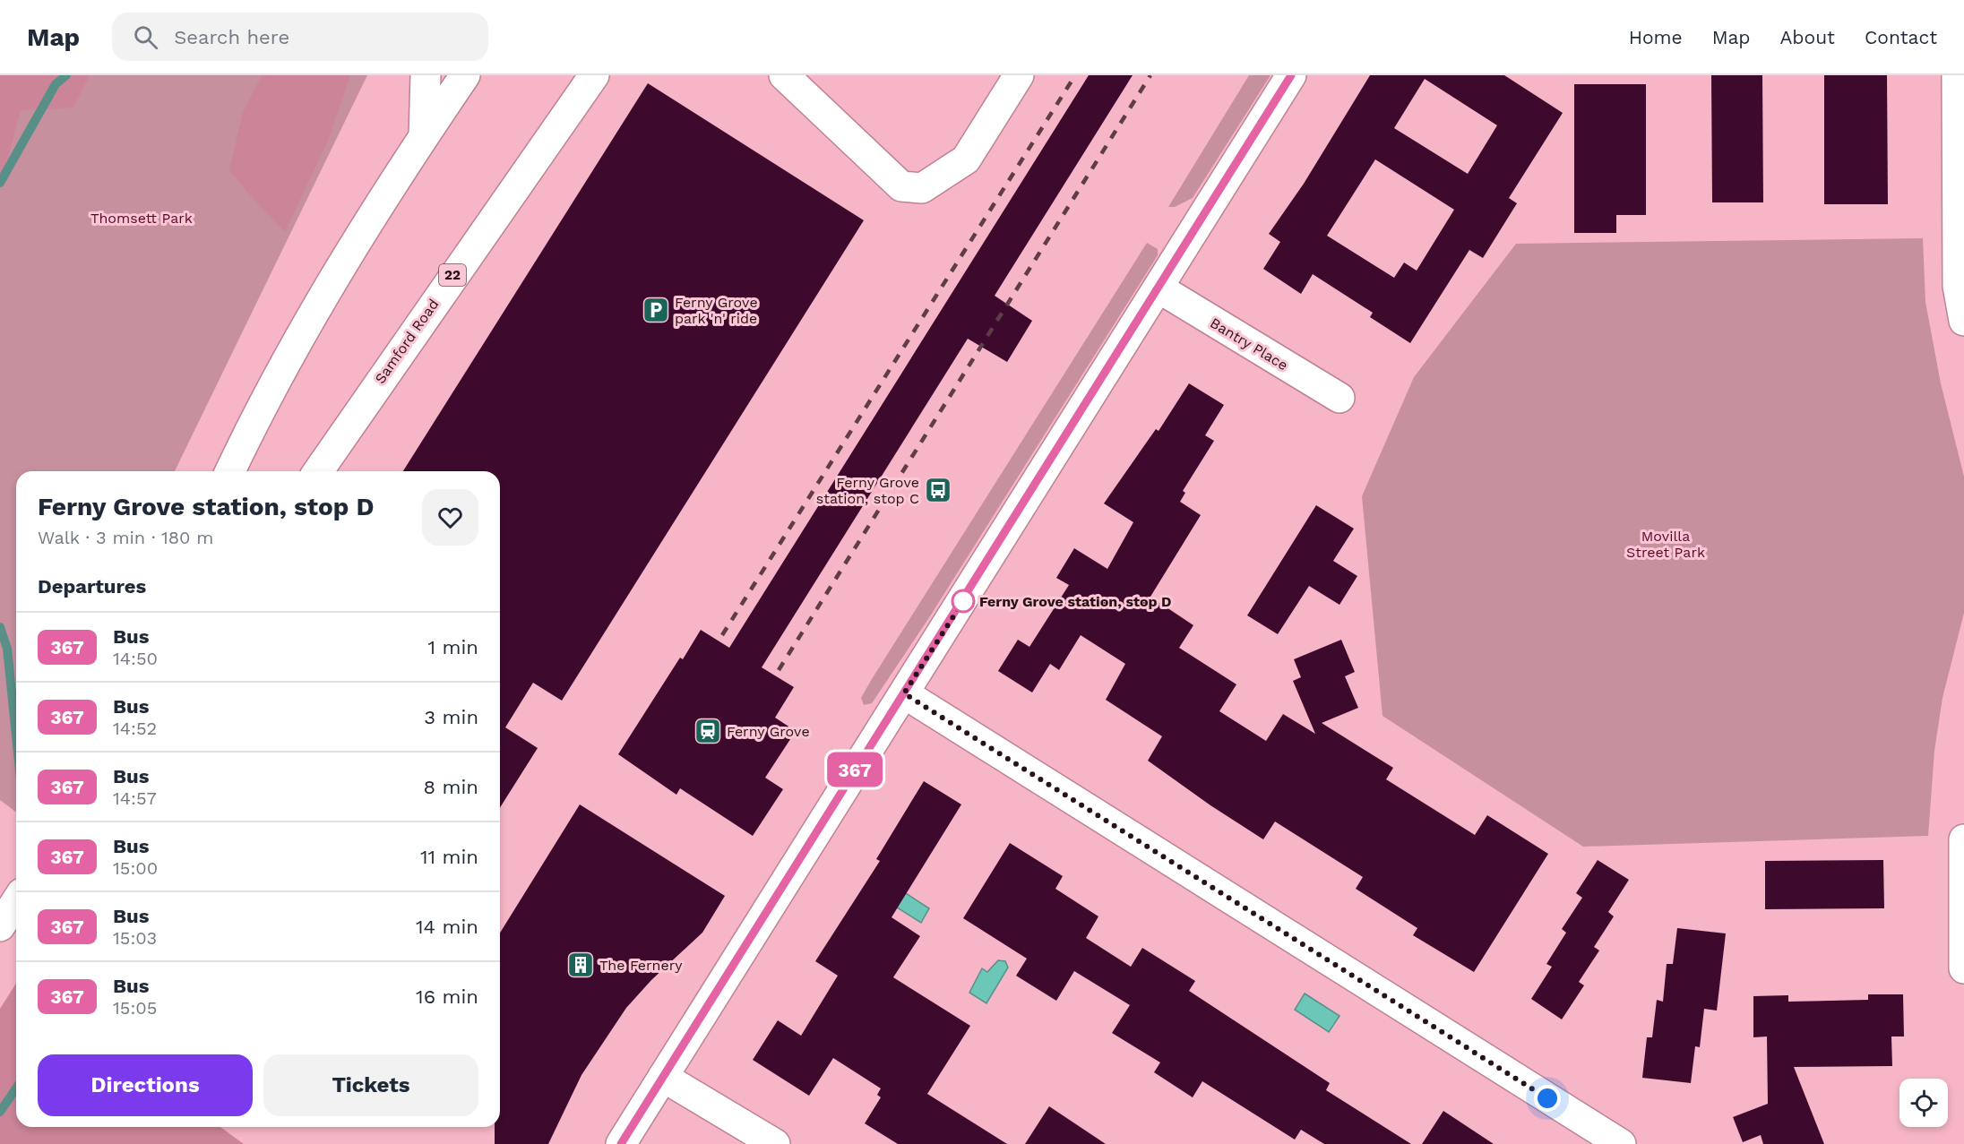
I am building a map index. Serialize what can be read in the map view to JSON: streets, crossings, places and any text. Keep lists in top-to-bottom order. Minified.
{"streets":{"street":["22","Samford Road","Bantry Place"]},"parks":["Thomsett Park","Movilla Street Park"],"places":{"parking":["Ferny Grove park 'n' ride"],"bus stop":["Ferny Grove station, stop C"],"other":["Ferny Grove station, stop D"],"station":["Ferny Grove"],"building":["The Fernery"]},"lines":["bus line 367"],"page":{"header":"Map","search":"Search here","nav":["Home","Map","About","Contact"],"on_map":"367","heading":[["Ferny Grove station, stop D","Walk · 3 min · 180 m"],"Departures"],"list":[{"mark":"367","name":"Bus","note":"14:50","value":"1 min"},{"mark":"367","name":"Bus","note":"14:52","value":"3 min"},{"mark":"367","name":"Bus","note":"14:57","value":"8 min"},{"mark":"367","name":"Bus","note":"15:00","value":"11 min"},{"mark":"367","name":"Bus","note":"15:03","value":"14 min"},{"mark":"367","name":"Bus","note":"15:05","value":"16 min"}],"buttons":["Directions","Tickets"]}}
